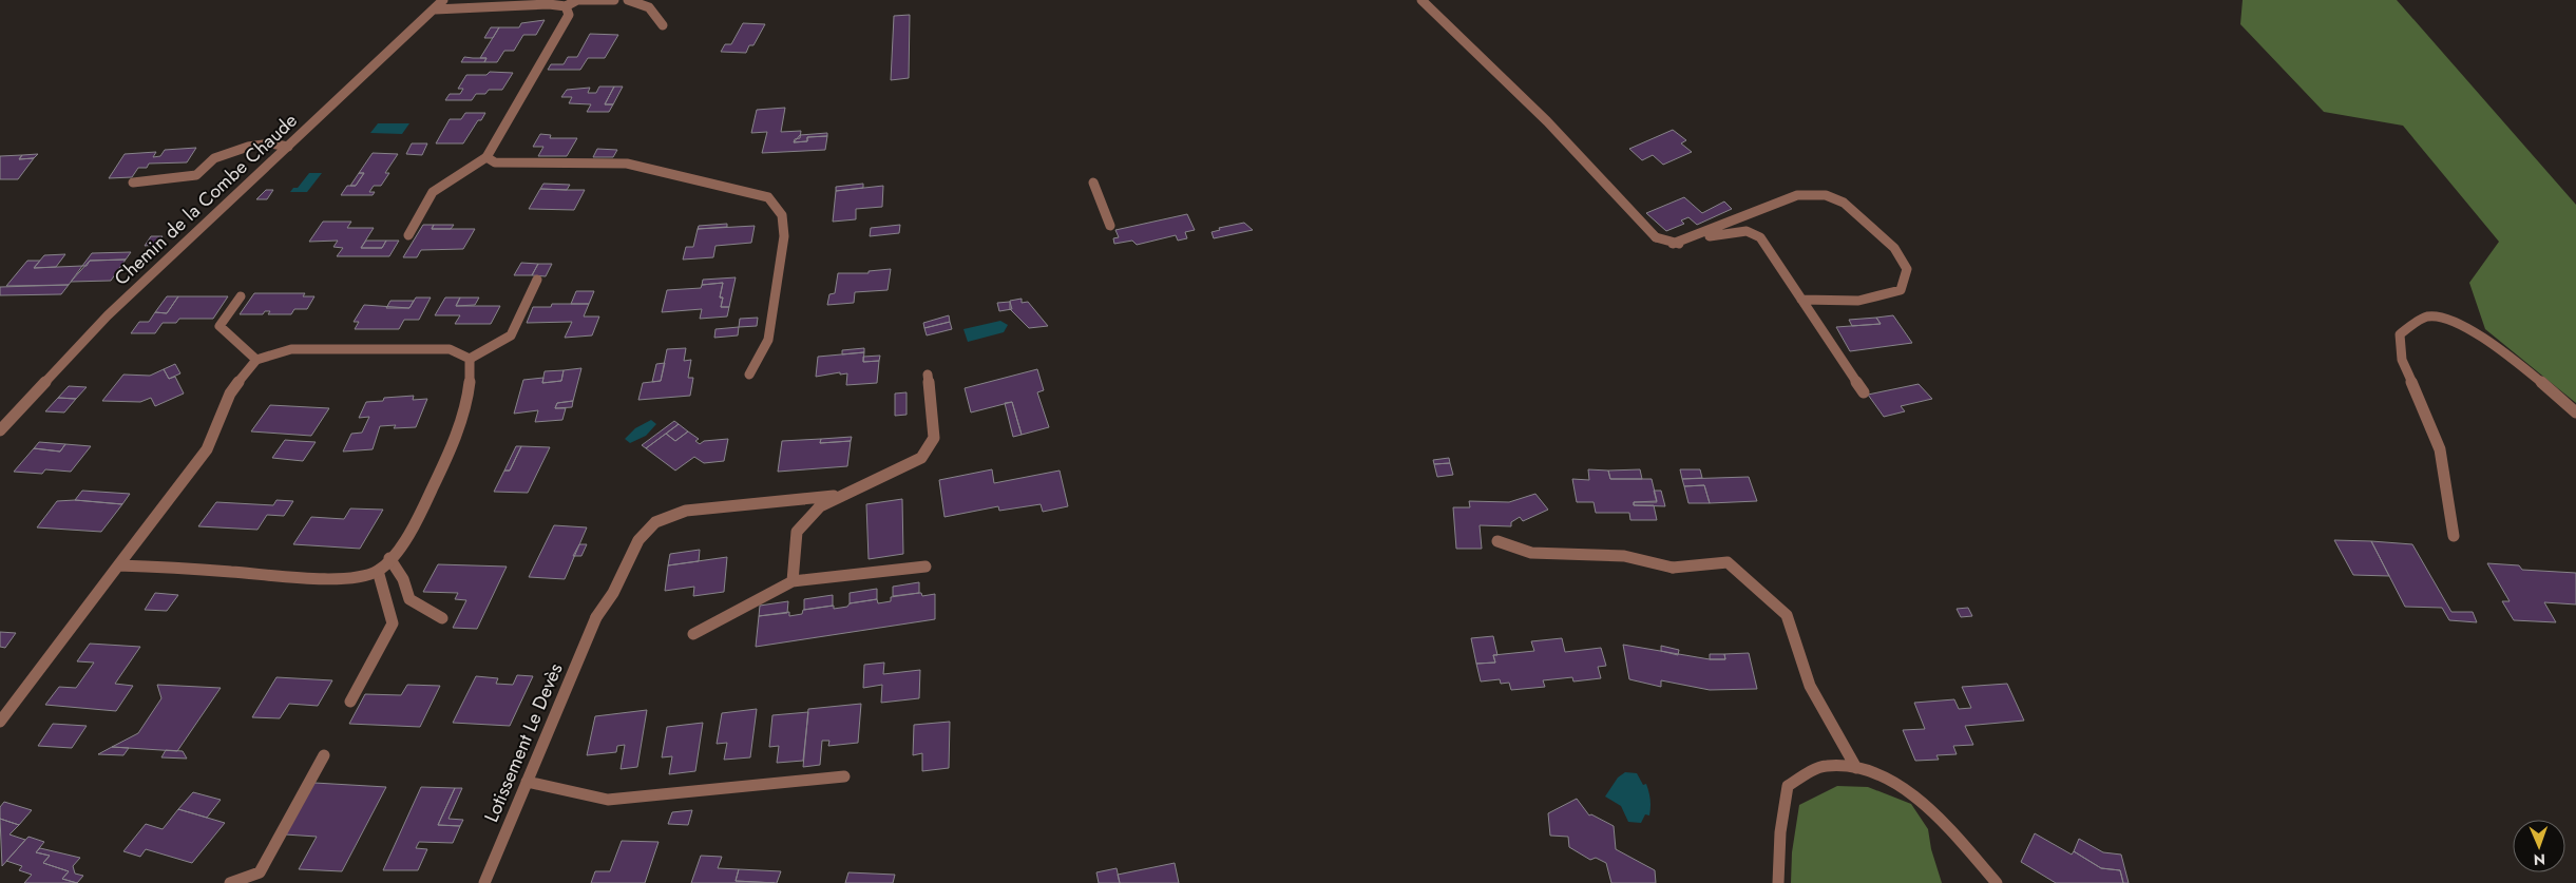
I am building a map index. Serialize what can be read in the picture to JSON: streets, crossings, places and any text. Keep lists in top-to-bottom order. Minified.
{"streets":{"street":["Chemin de la Combe Chaude","Lotissement Le Devès"]},"north":"bottom"}
